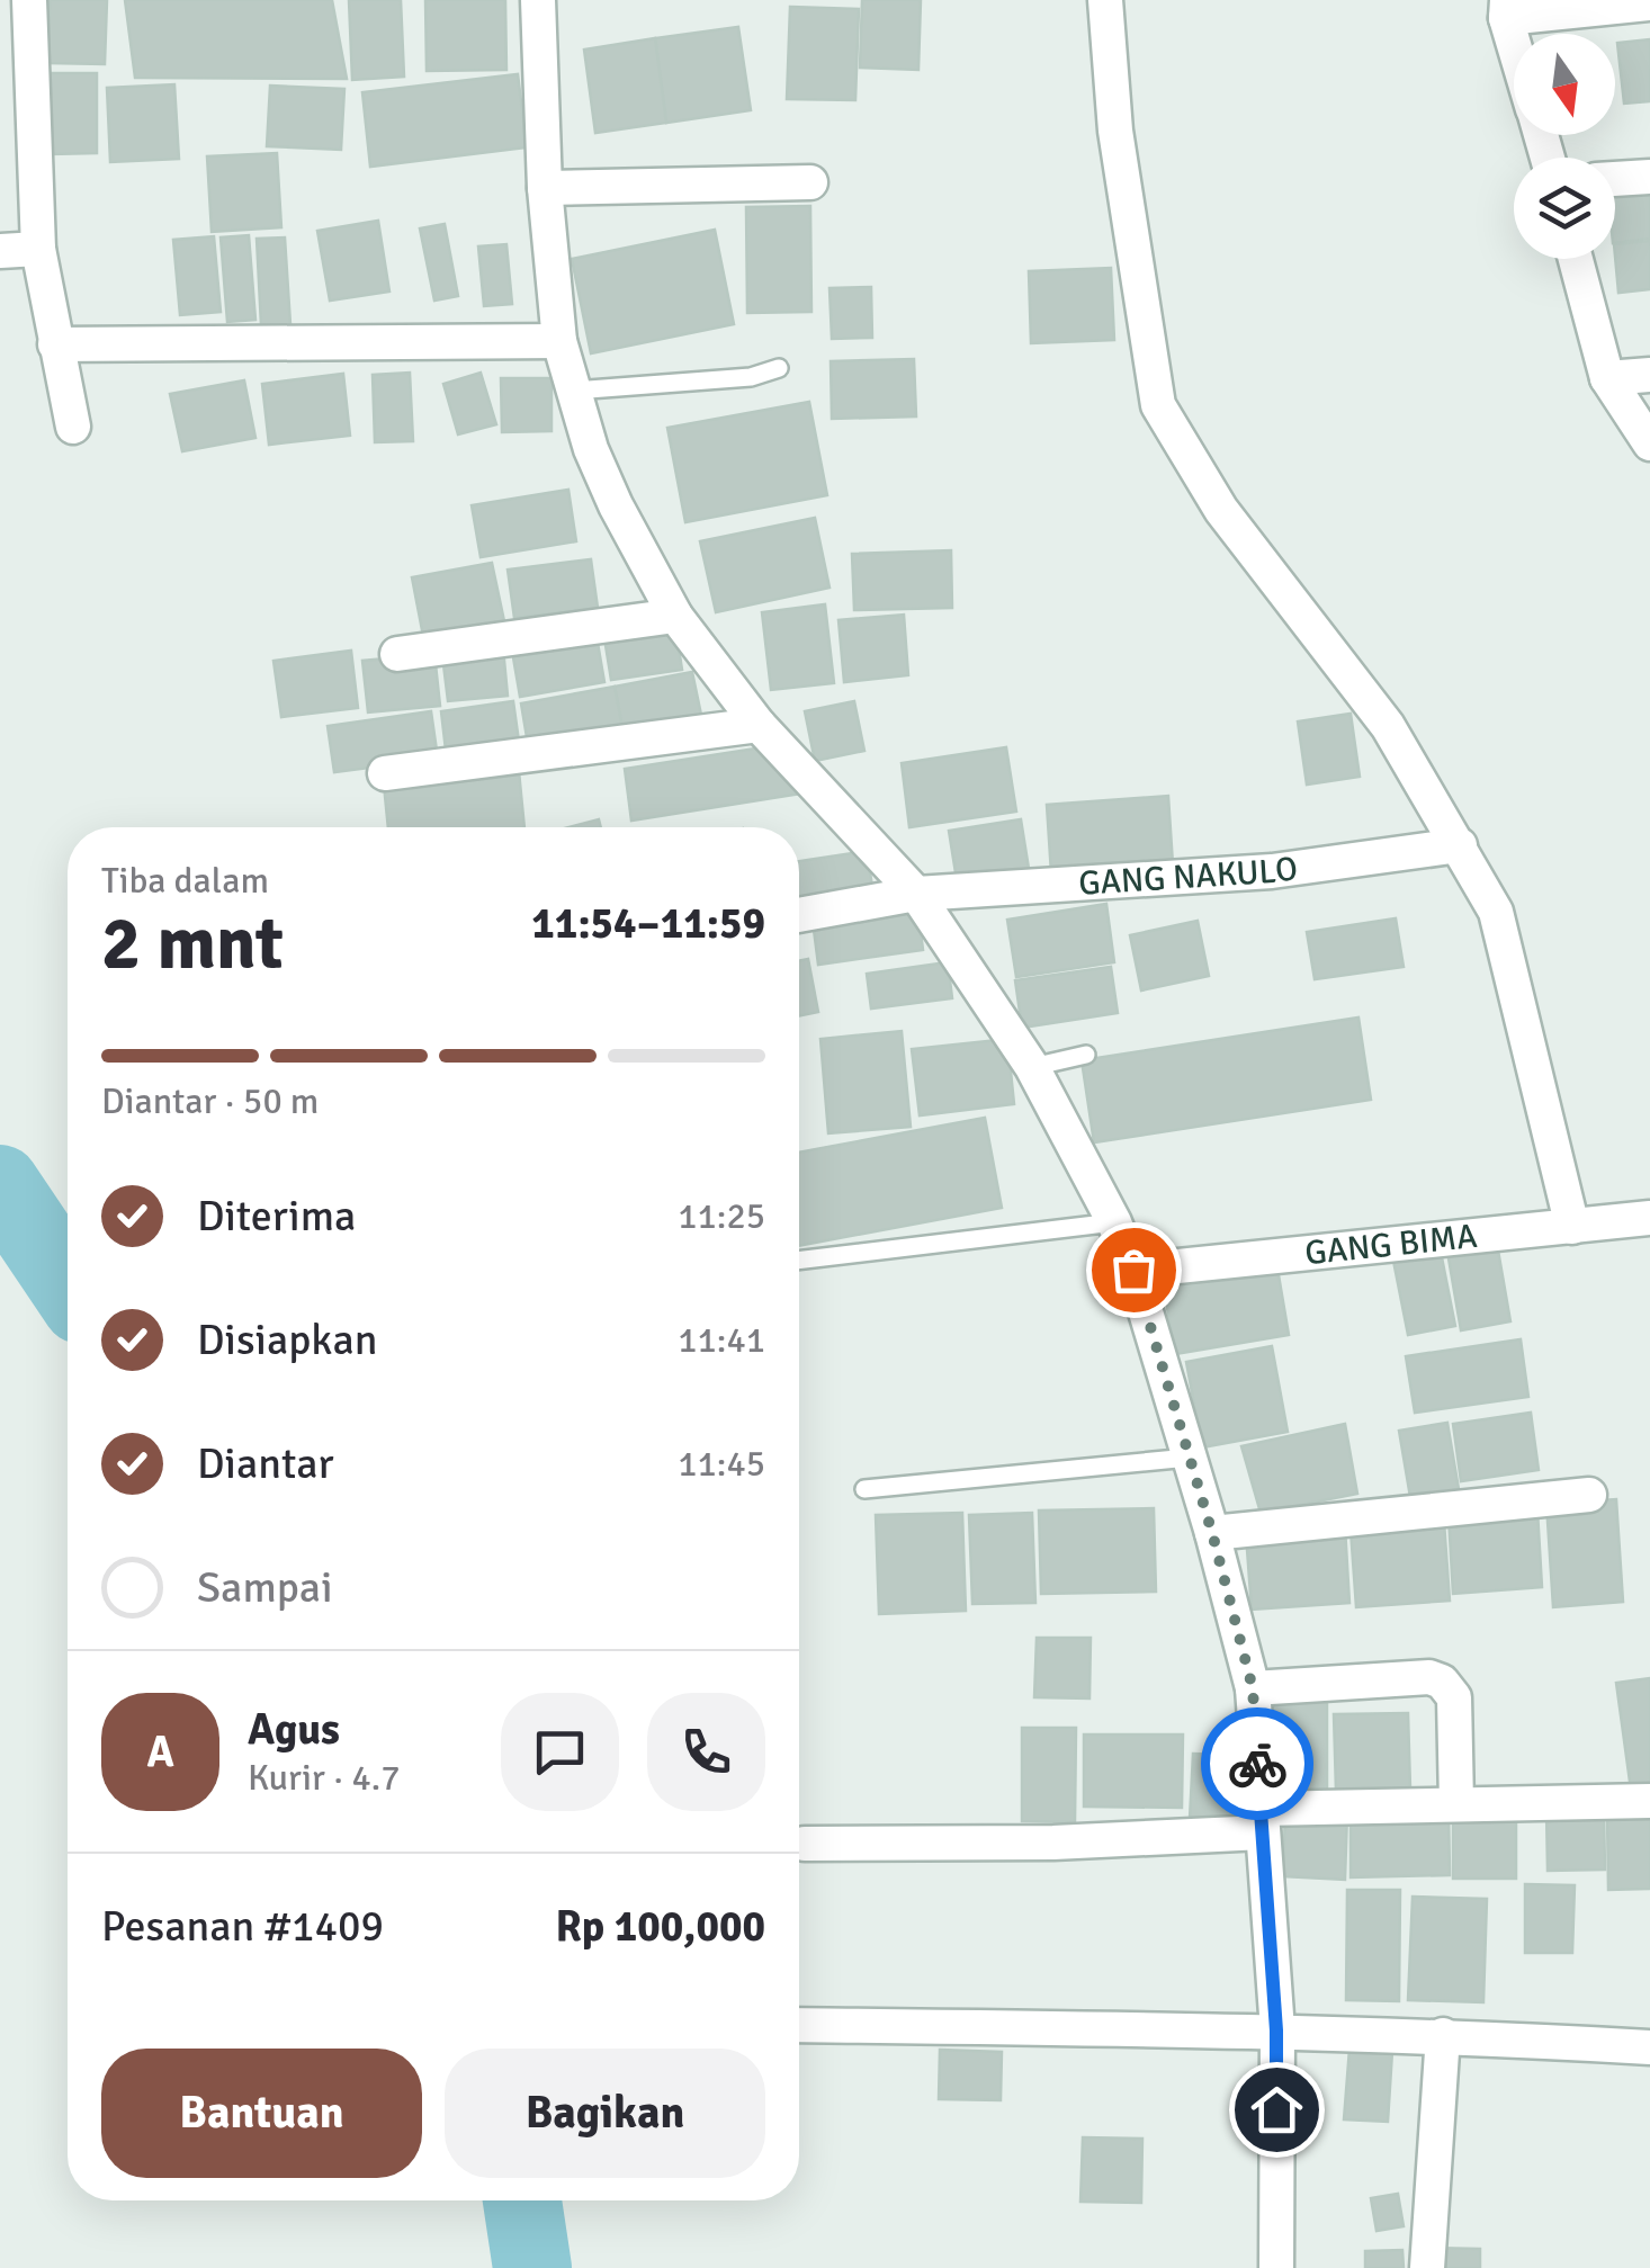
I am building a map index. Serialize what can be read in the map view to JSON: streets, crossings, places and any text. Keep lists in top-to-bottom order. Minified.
{"streets":{"street":["GANG NAKULO","GANG BIMA"]},"north":"bottom","page":{"heading":["2 mnt","Tiba dalam","11:54–11:59"],"panel":["Agus","Kurir · 4.7","Pesanan #1409","Rp 100,000"],"bar":"Diantar · 50 m","list":[["Diterima","11:25"],["Disiapkan","11:41"],["Diantar","11:45"],"Sampai"],"round":"A","buttons":["Bantuan","Bagikan"]}}
